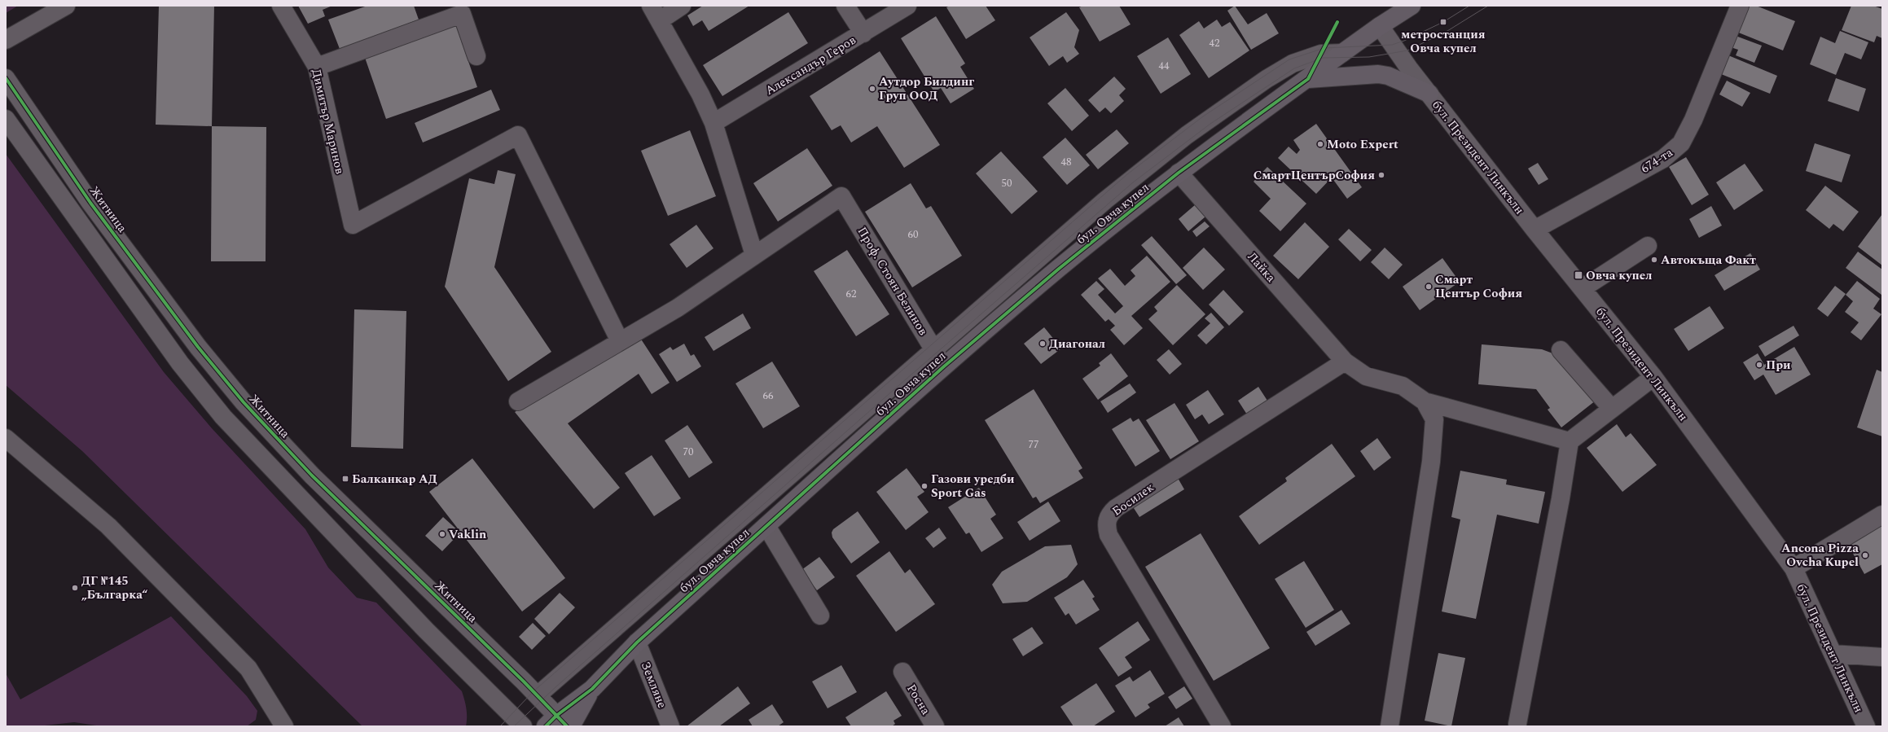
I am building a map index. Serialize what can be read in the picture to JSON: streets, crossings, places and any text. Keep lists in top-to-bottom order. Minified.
{"streets":{"main road":["бул. Овча купел"],"street":["Александър Геров","Димитър Маринов","бул. Президент Линкълн","674-та","Житница","Лайка","Проф. Стоян Белинов","Босилек","Земляне","Росна"]},"crossings":[["бул. Президент Линкълн","674-та"],["бул. Президент Линкълн","бул. Овча купел"],["Житница","бул. Овча купел"],["бул. Овча купел","Лайка"],["бул. Овча купел","Проф. Стоян Белинов"],["бул. Овча купел","Земляне"],["Лайка","Босилек"]],"places":{"transit":["метростанция Овча купел","Овча купел","Балканкар АД"],"other":["Аутдор Билдинг Груп ООД","Moto Expert","СмартЦентърСофия","Автокъща Факт","Смарт Център София","Диагонал","При","Газови уредби Sport Gas","Vaklin","Ancona Pizza Ovcha Kupel","ДГ №145 „Българка“"]},"house_numbers":["42","44","48","50","60","62","66","77","70"]}
